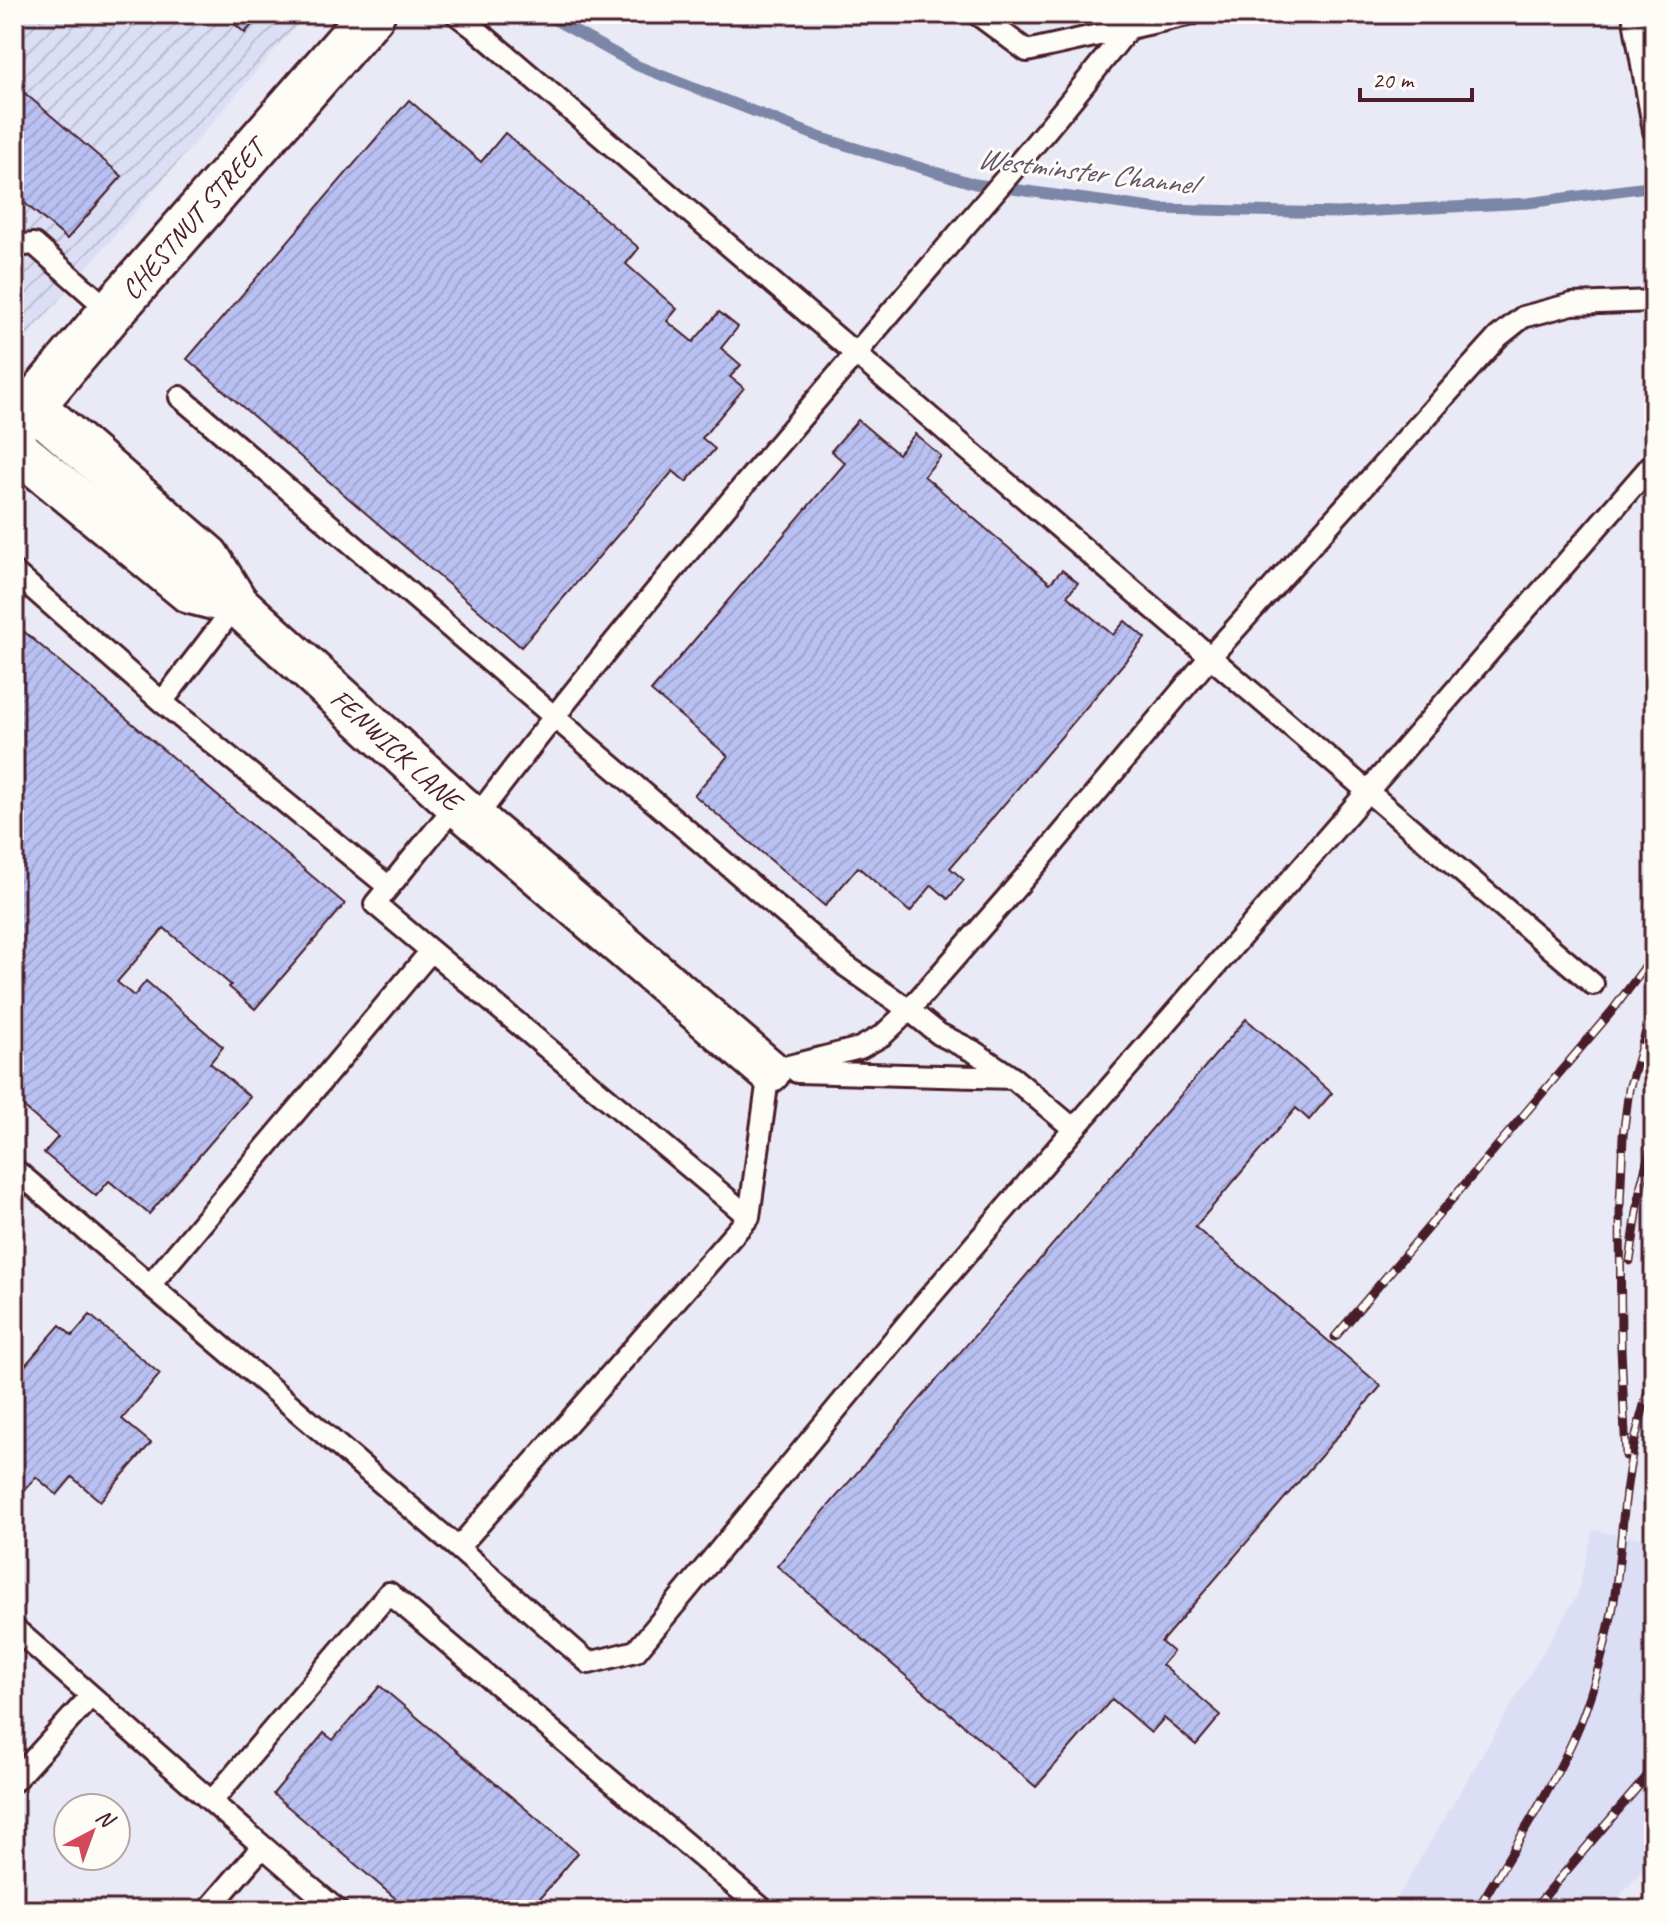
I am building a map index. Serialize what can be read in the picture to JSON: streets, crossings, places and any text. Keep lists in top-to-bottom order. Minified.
{"streets":{"street":["CHESTNUT STREET","FENWICK LANE"]},"water":["Westminster Channel"],"scale_bar":"20 m","north":"top right"}
